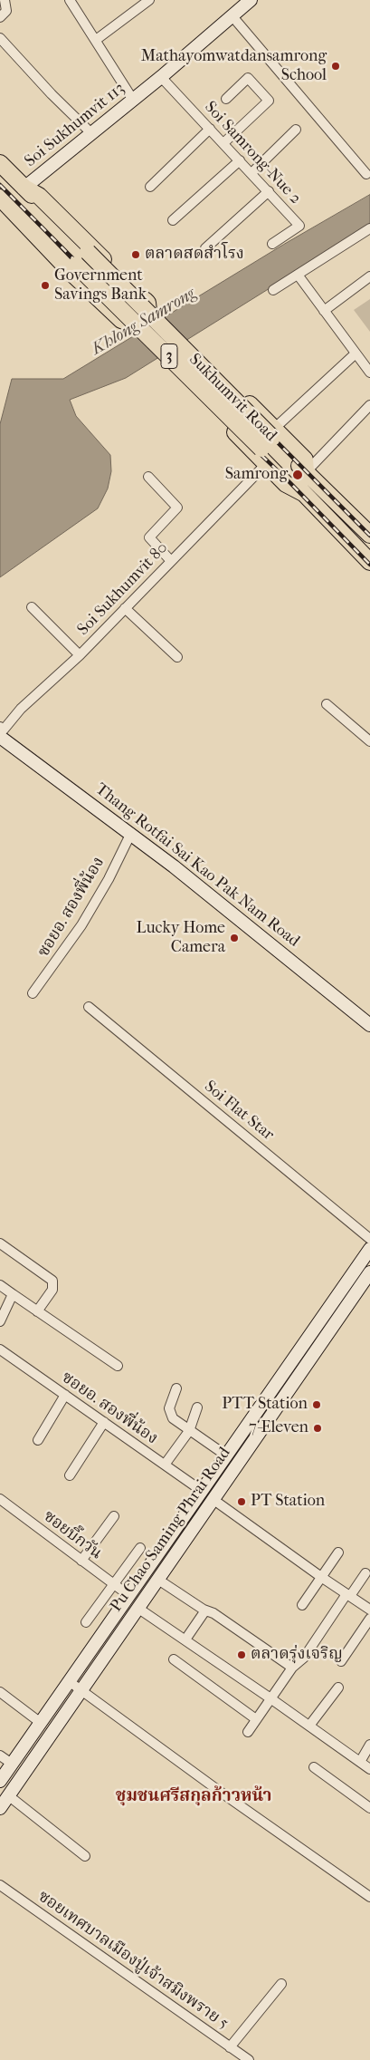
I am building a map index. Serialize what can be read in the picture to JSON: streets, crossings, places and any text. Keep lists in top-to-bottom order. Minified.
{"streets":{"highway":["3","Sukhumvit Road"],"main road":["Soi Sukhumvit 113","Thang Rotfai Sai Kao Pak Nam Road","Pu Chao Saming Phrai Road"],"street":["Soi Samrong-Nue 2","Soi Sukhumvit 80","ซอยอ. สองพี่น้อง","Soi Flat Star","ซอยบิ๊กวัน","ซอยเทศบาลเมืองปู่เจ้าสมิงพราย 5"]},"crossings":[["Soi Sukhumvit 113","Soi Samrong-Nue 2"],["Soi Sukhumvit 113","Sukhumvit Road"],["Soi Sukhumvit 80","Thang Rotfai Sai Kao Pak Nam Road"],["Thang Rotfai Sai Kao Pak Nam Road","ซอยอ. สองพี่น้อง"],["ซอยอ. สองพี่น้อง","Pu Chao Saming Phrai Road"],["Pu Chao Saming Phrai Road","ซอยบิ๊กวัน"]],"districts":["ชุมชนศรีสกุลก้าวหน้า"],"water":["Khlong Samrong"],"places":["Mathayomwatdansamrong School","ตลาดสดสำโรง","Government Savings Bank","Samrong","Lucky Home Camera","PTT Station","7-Eleven","PT Station","ตลาดรุ่งเจริญ"]}
